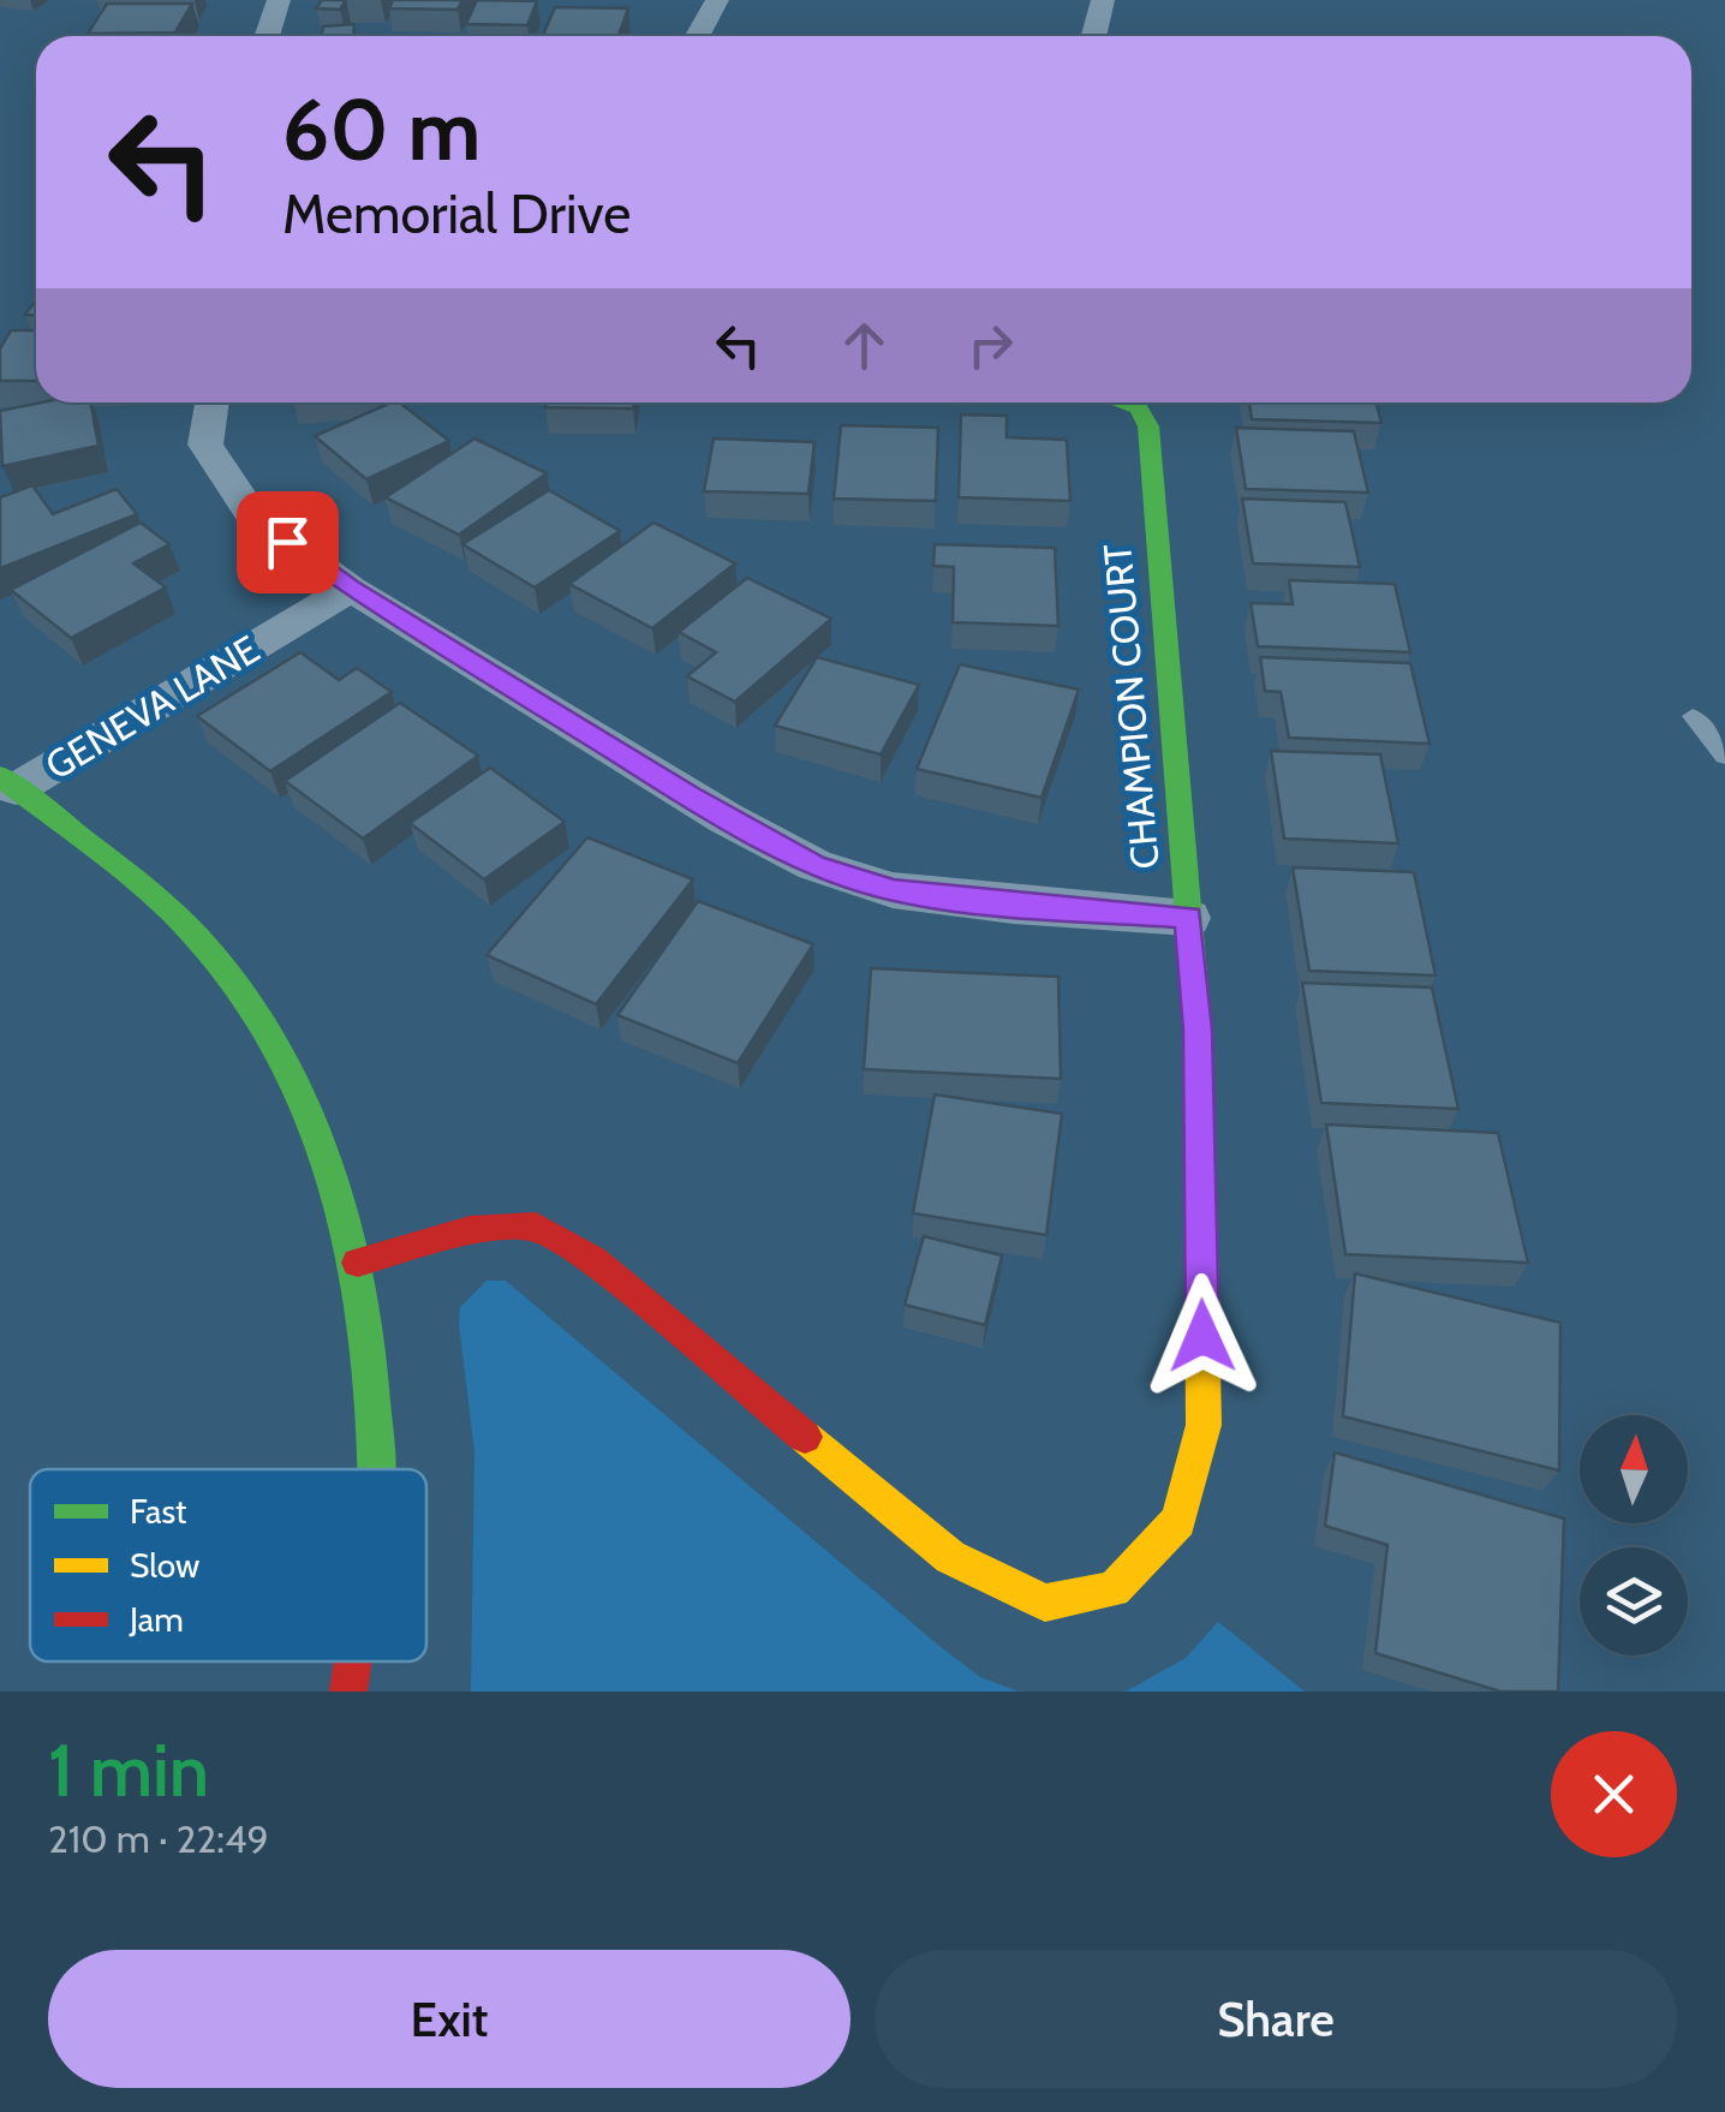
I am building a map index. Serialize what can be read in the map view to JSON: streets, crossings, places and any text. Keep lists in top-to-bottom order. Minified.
{"streets":{"street":["CHAMPION COURT","GENEVA LANE"]},"legend":["Fast","Slow","Jam"],"north":"top","page":{"turn":["60 m","Memorial Drive"],"heading":["1 min","210 m · 22:49"],"buttons":["Exit","Share"]}}
